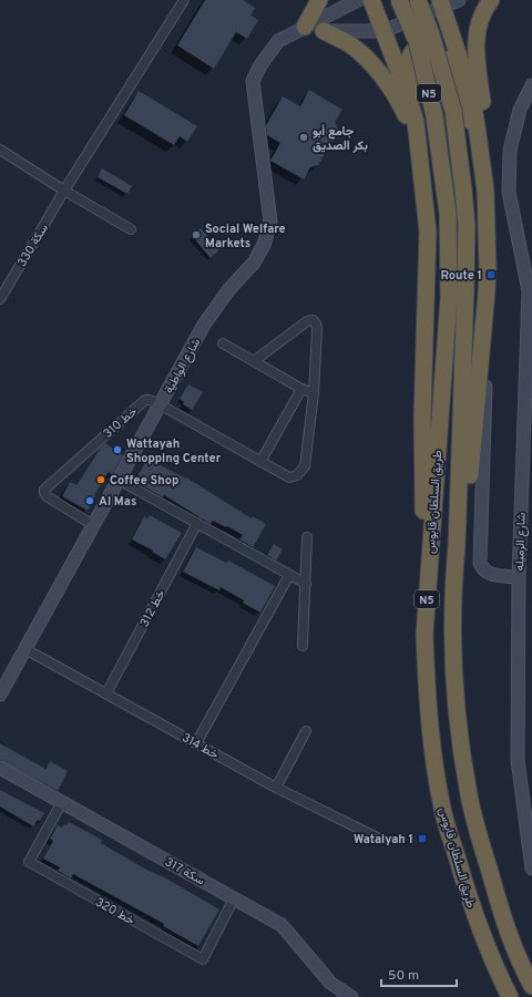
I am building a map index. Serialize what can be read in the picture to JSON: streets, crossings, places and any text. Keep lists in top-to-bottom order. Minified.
{"streets":{"highway":["N5","طريق السلطان قابوس"],"street":["سكة 330","شارع الواطية","خط 310","شارع الرميله","خط 312","خط 314","سكة 317","خط 320"]},"crossings":[["شارع الواطية","خط 310"],["شارع الواطية","خط 314"],["خط 312","خط 314"],["سكة 317","خط 320"]],"places":{"other":["جامع أبو بكر الصديق","Social Welfare Markets","Wattayah Shopping Center","Coffee Shop","Al Mas"],"transit":["Route 1","Wataiyah 1"]},"scale_bar":"50 m"}
